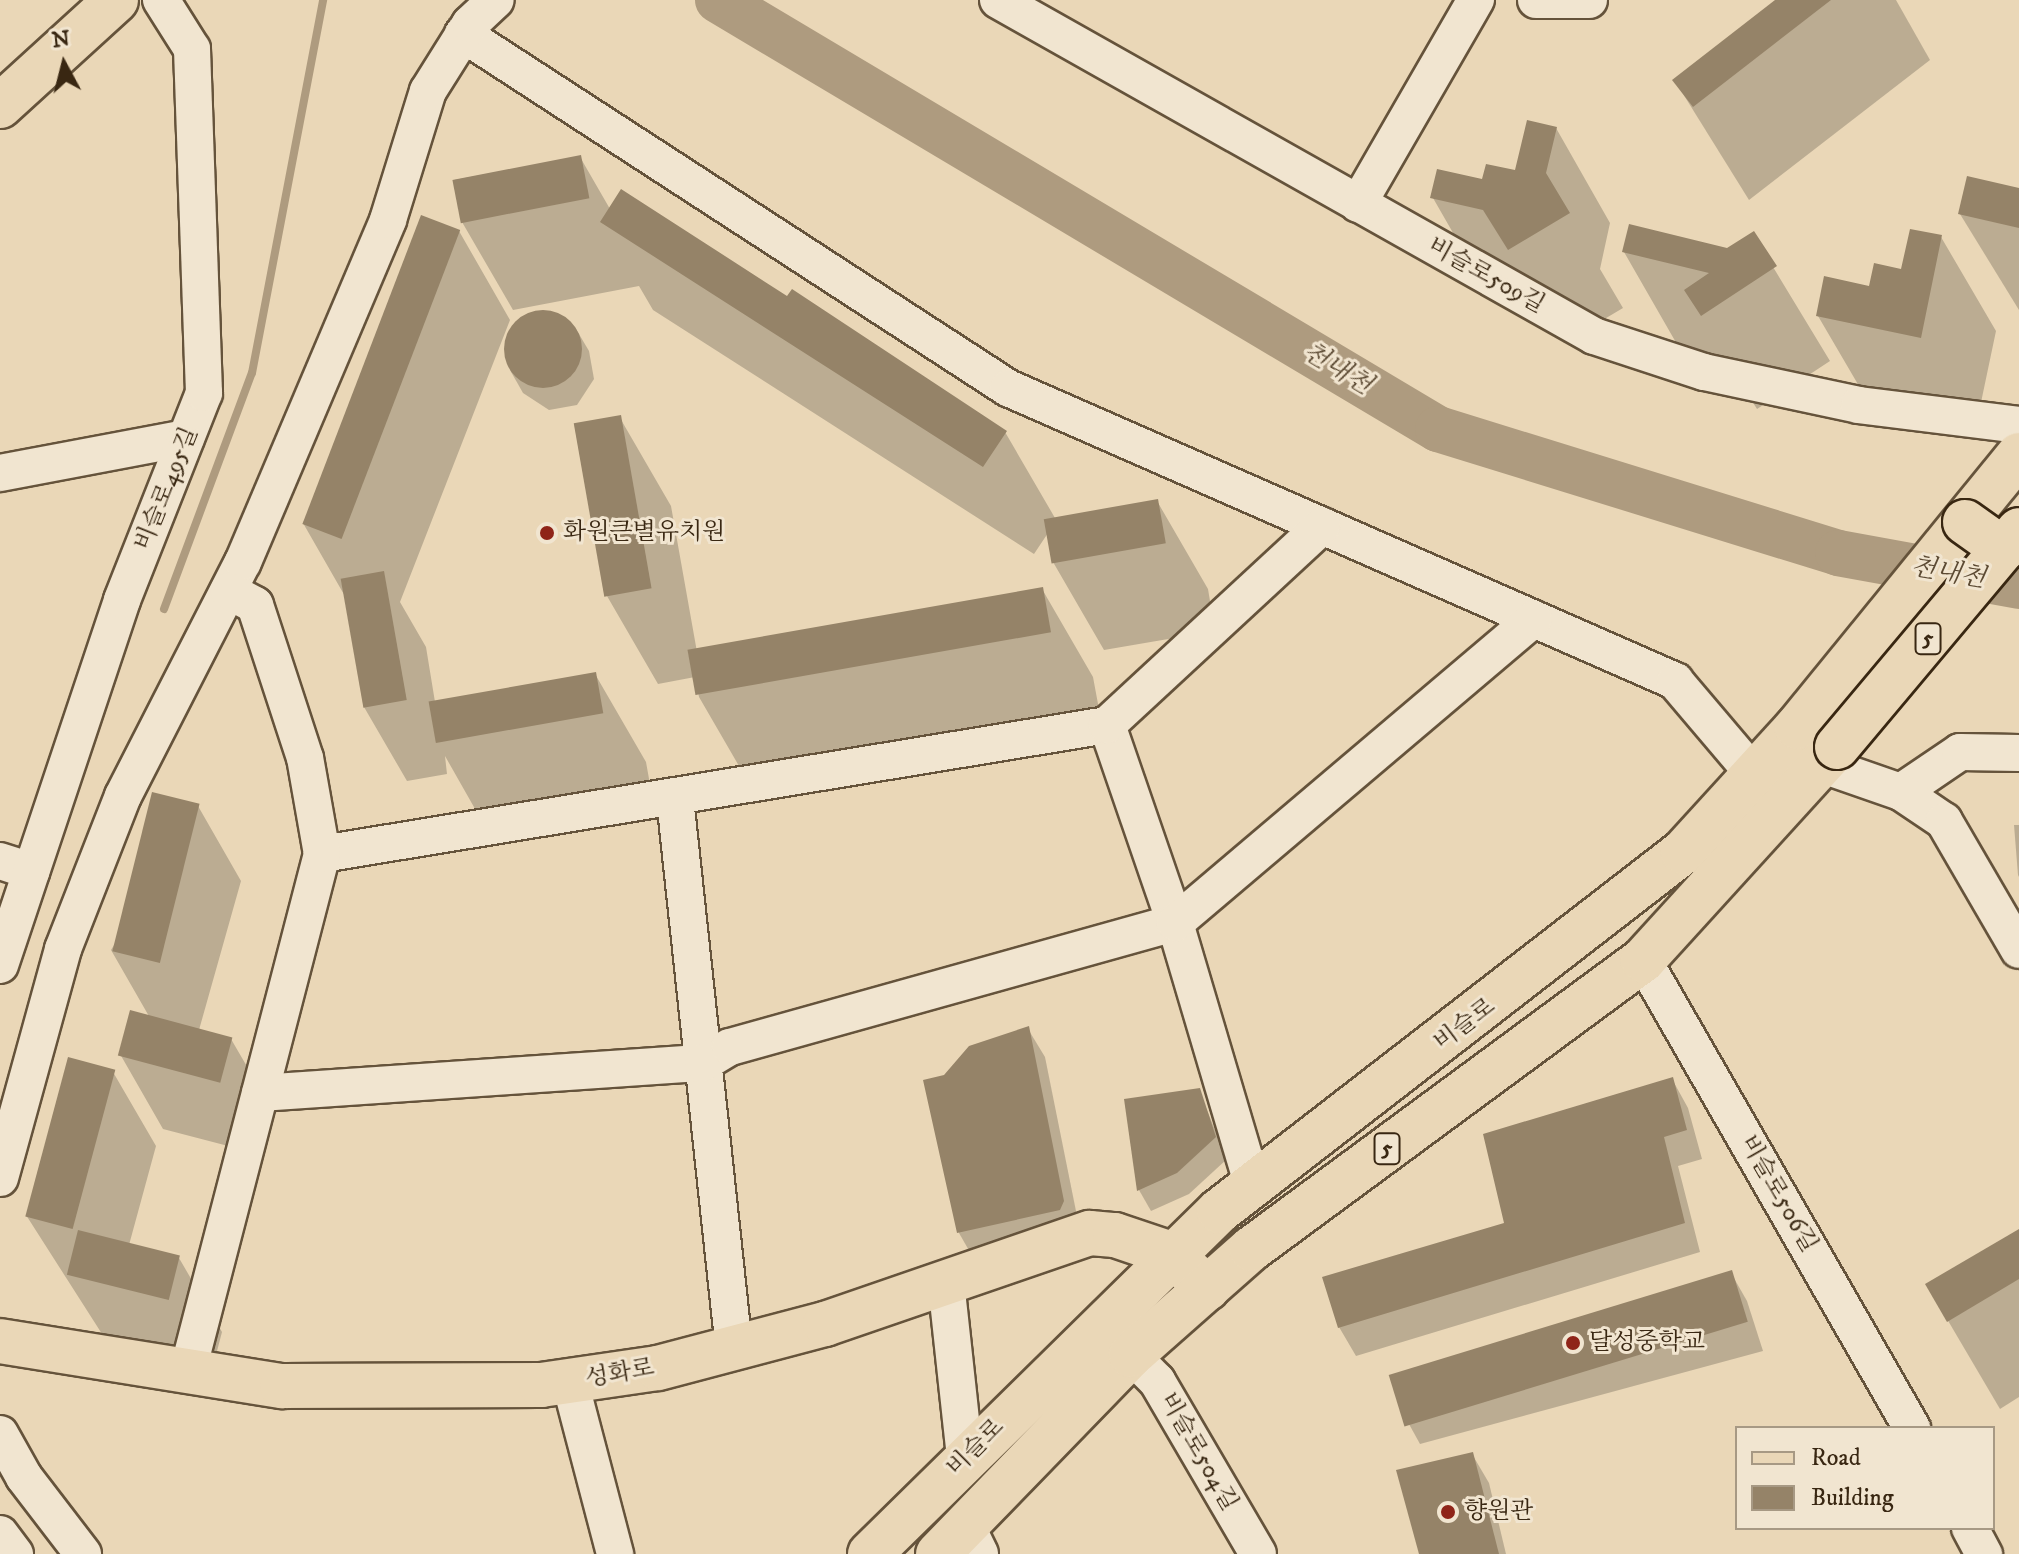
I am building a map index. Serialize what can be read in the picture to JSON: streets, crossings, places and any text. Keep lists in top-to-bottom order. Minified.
{"streets":{"main road":["5","비슬로","성화로"],"street":["비슬로509길","비슬로495길","비슬로506길","비슬로504길"]},"crossings":[["비슬로","비슬로506길"],["비슬로","성화로"],["비슬로","비슬로504길"]],"water":["천내천"],"places":["화원큰별유치원","달성중학교","향원관"],"legend":["Road","Building"],"north":"top"}
